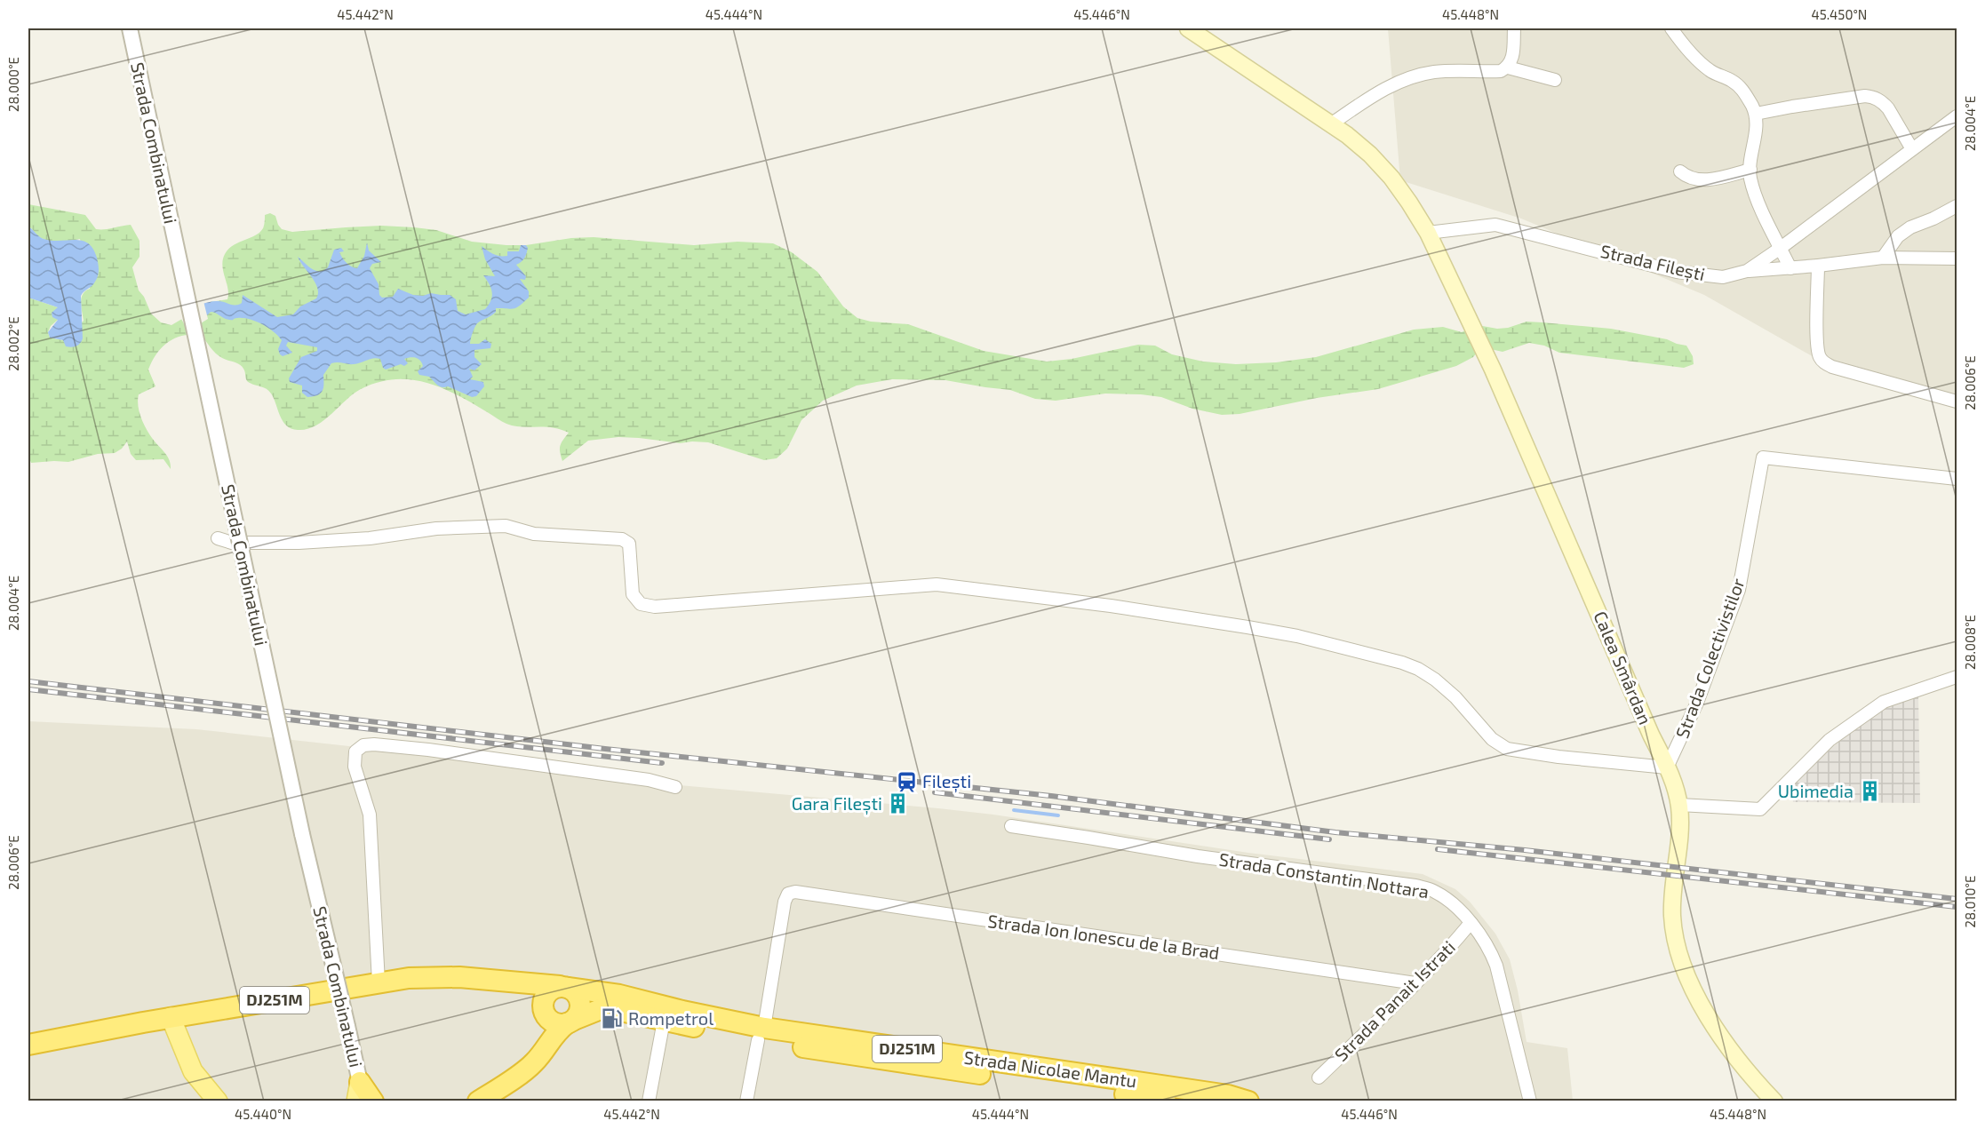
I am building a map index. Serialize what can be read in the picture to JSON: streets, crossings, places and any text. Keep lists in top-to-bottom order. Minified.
{"streets":{"highway":["DJ251M","Strada Nicolae Mantu"],"main road":["Calea Smârdan"],"street":["Strada Combinatului","Strada Filești","Strada Colectivistilor","Strada Constantin Nottara","Strada Ion Ionescu de la Brad","Strada Panait Istrati"]},"crossings":[["Strada Filești","Calea Smârdan"],["Strada Colectivistilor","Calea Smârdan"],["Strada Constantin Nottara","Strada Panait Istrati"],["Strada Ion Ionescu de la Brad","DJ251M"],["Strada Ion Ionescu de la Brad","Strada Panait Istrati"],["Strada Ion Ionescu de la Brad","Strada Nicolae Mantu"],["DJ251M","Strada Nicolae Mantu"]],"places":{"station":["Filești"],"building":["Ubimedia","Gara Filești"],"fuel station":["Rompetrol"]},"coordinates":["45.442°N","45.444°N","45.446°N","45.448°N","45.450°N","28.000°E","28.004°E","28.002°E","28.006°E","28.008°E","28.010°E","45.440°N"]}
